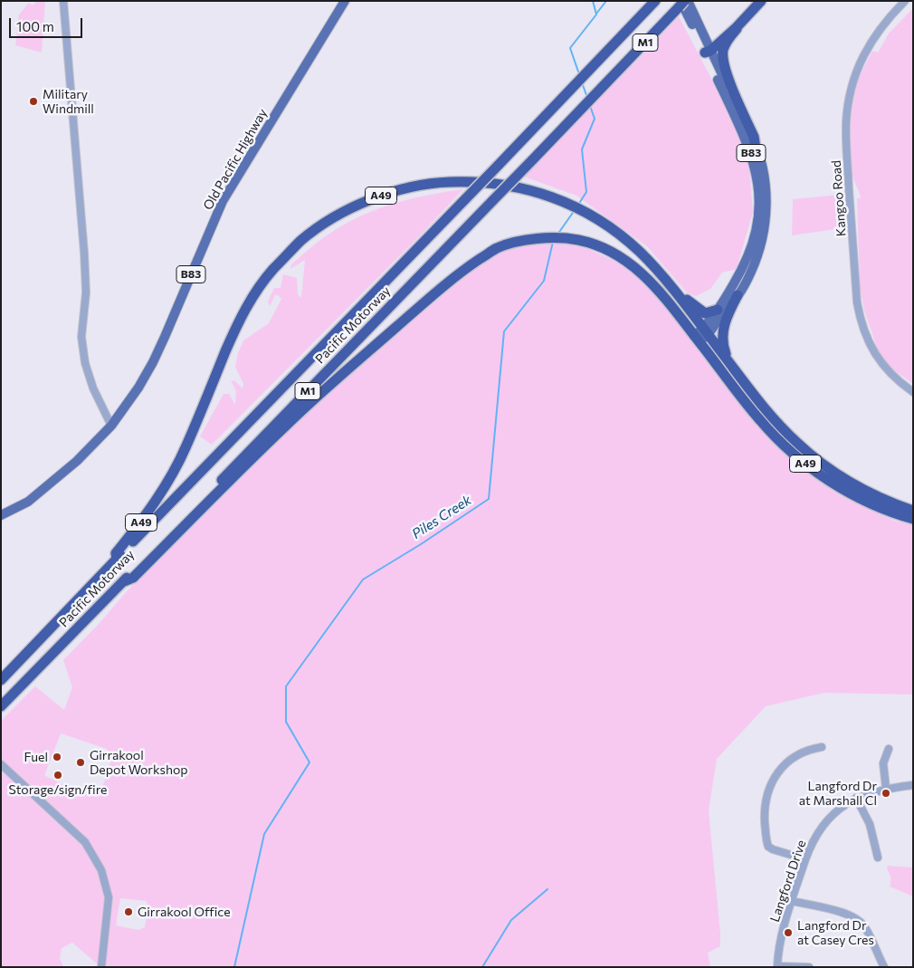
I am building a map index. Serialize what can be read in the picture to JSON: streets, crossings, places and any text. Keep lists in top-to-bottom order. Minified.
{"streets":{"highway":["M1","A49","Pacific Motorway"],"main road":["B83","Old Pacific Highway"],"street":["Kangoo Road","Langford Drive"]},"crossings":[["B83","A49"],["B83","Pacific Motorway"],["A49","Pacific Motorway"]],"water":["Piles Creek"],"places":["Military Windmill","Fuel","Girrakool Depot Workshop","Storage/sign/fire","Langford Dr at Marshall Cl","Girrakool Office","Langford Dr at Casey Cres"],"scale_bar":"100 m"}
